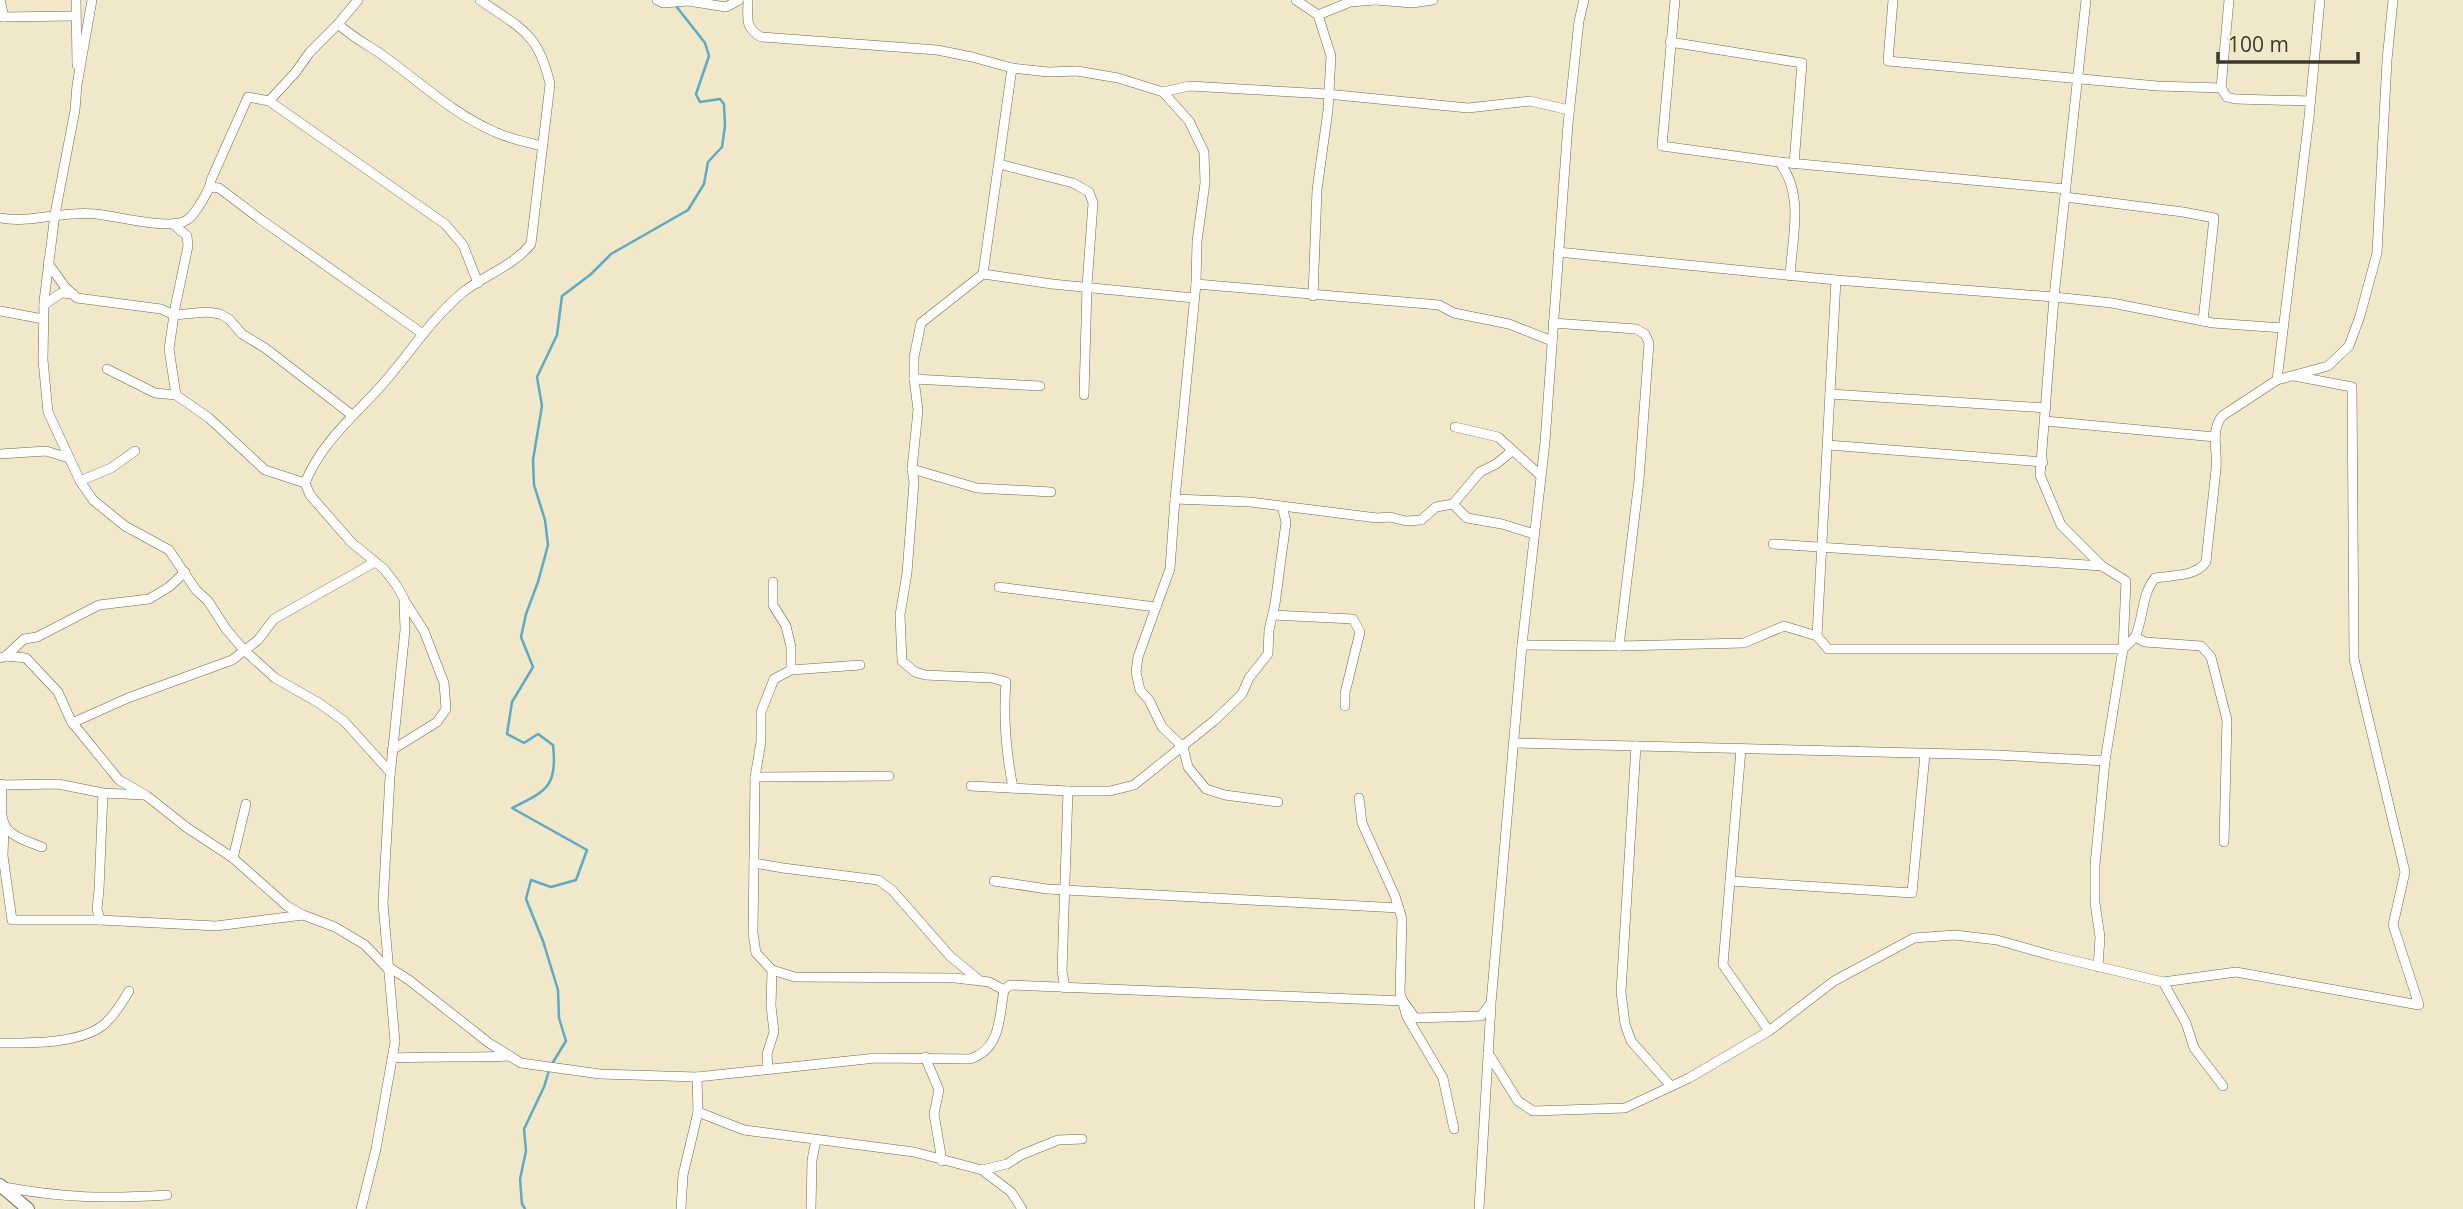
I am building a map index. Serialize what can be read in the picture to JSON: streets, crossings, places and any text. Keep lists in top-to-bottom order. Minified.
{"scale_bar":"100 m"}
